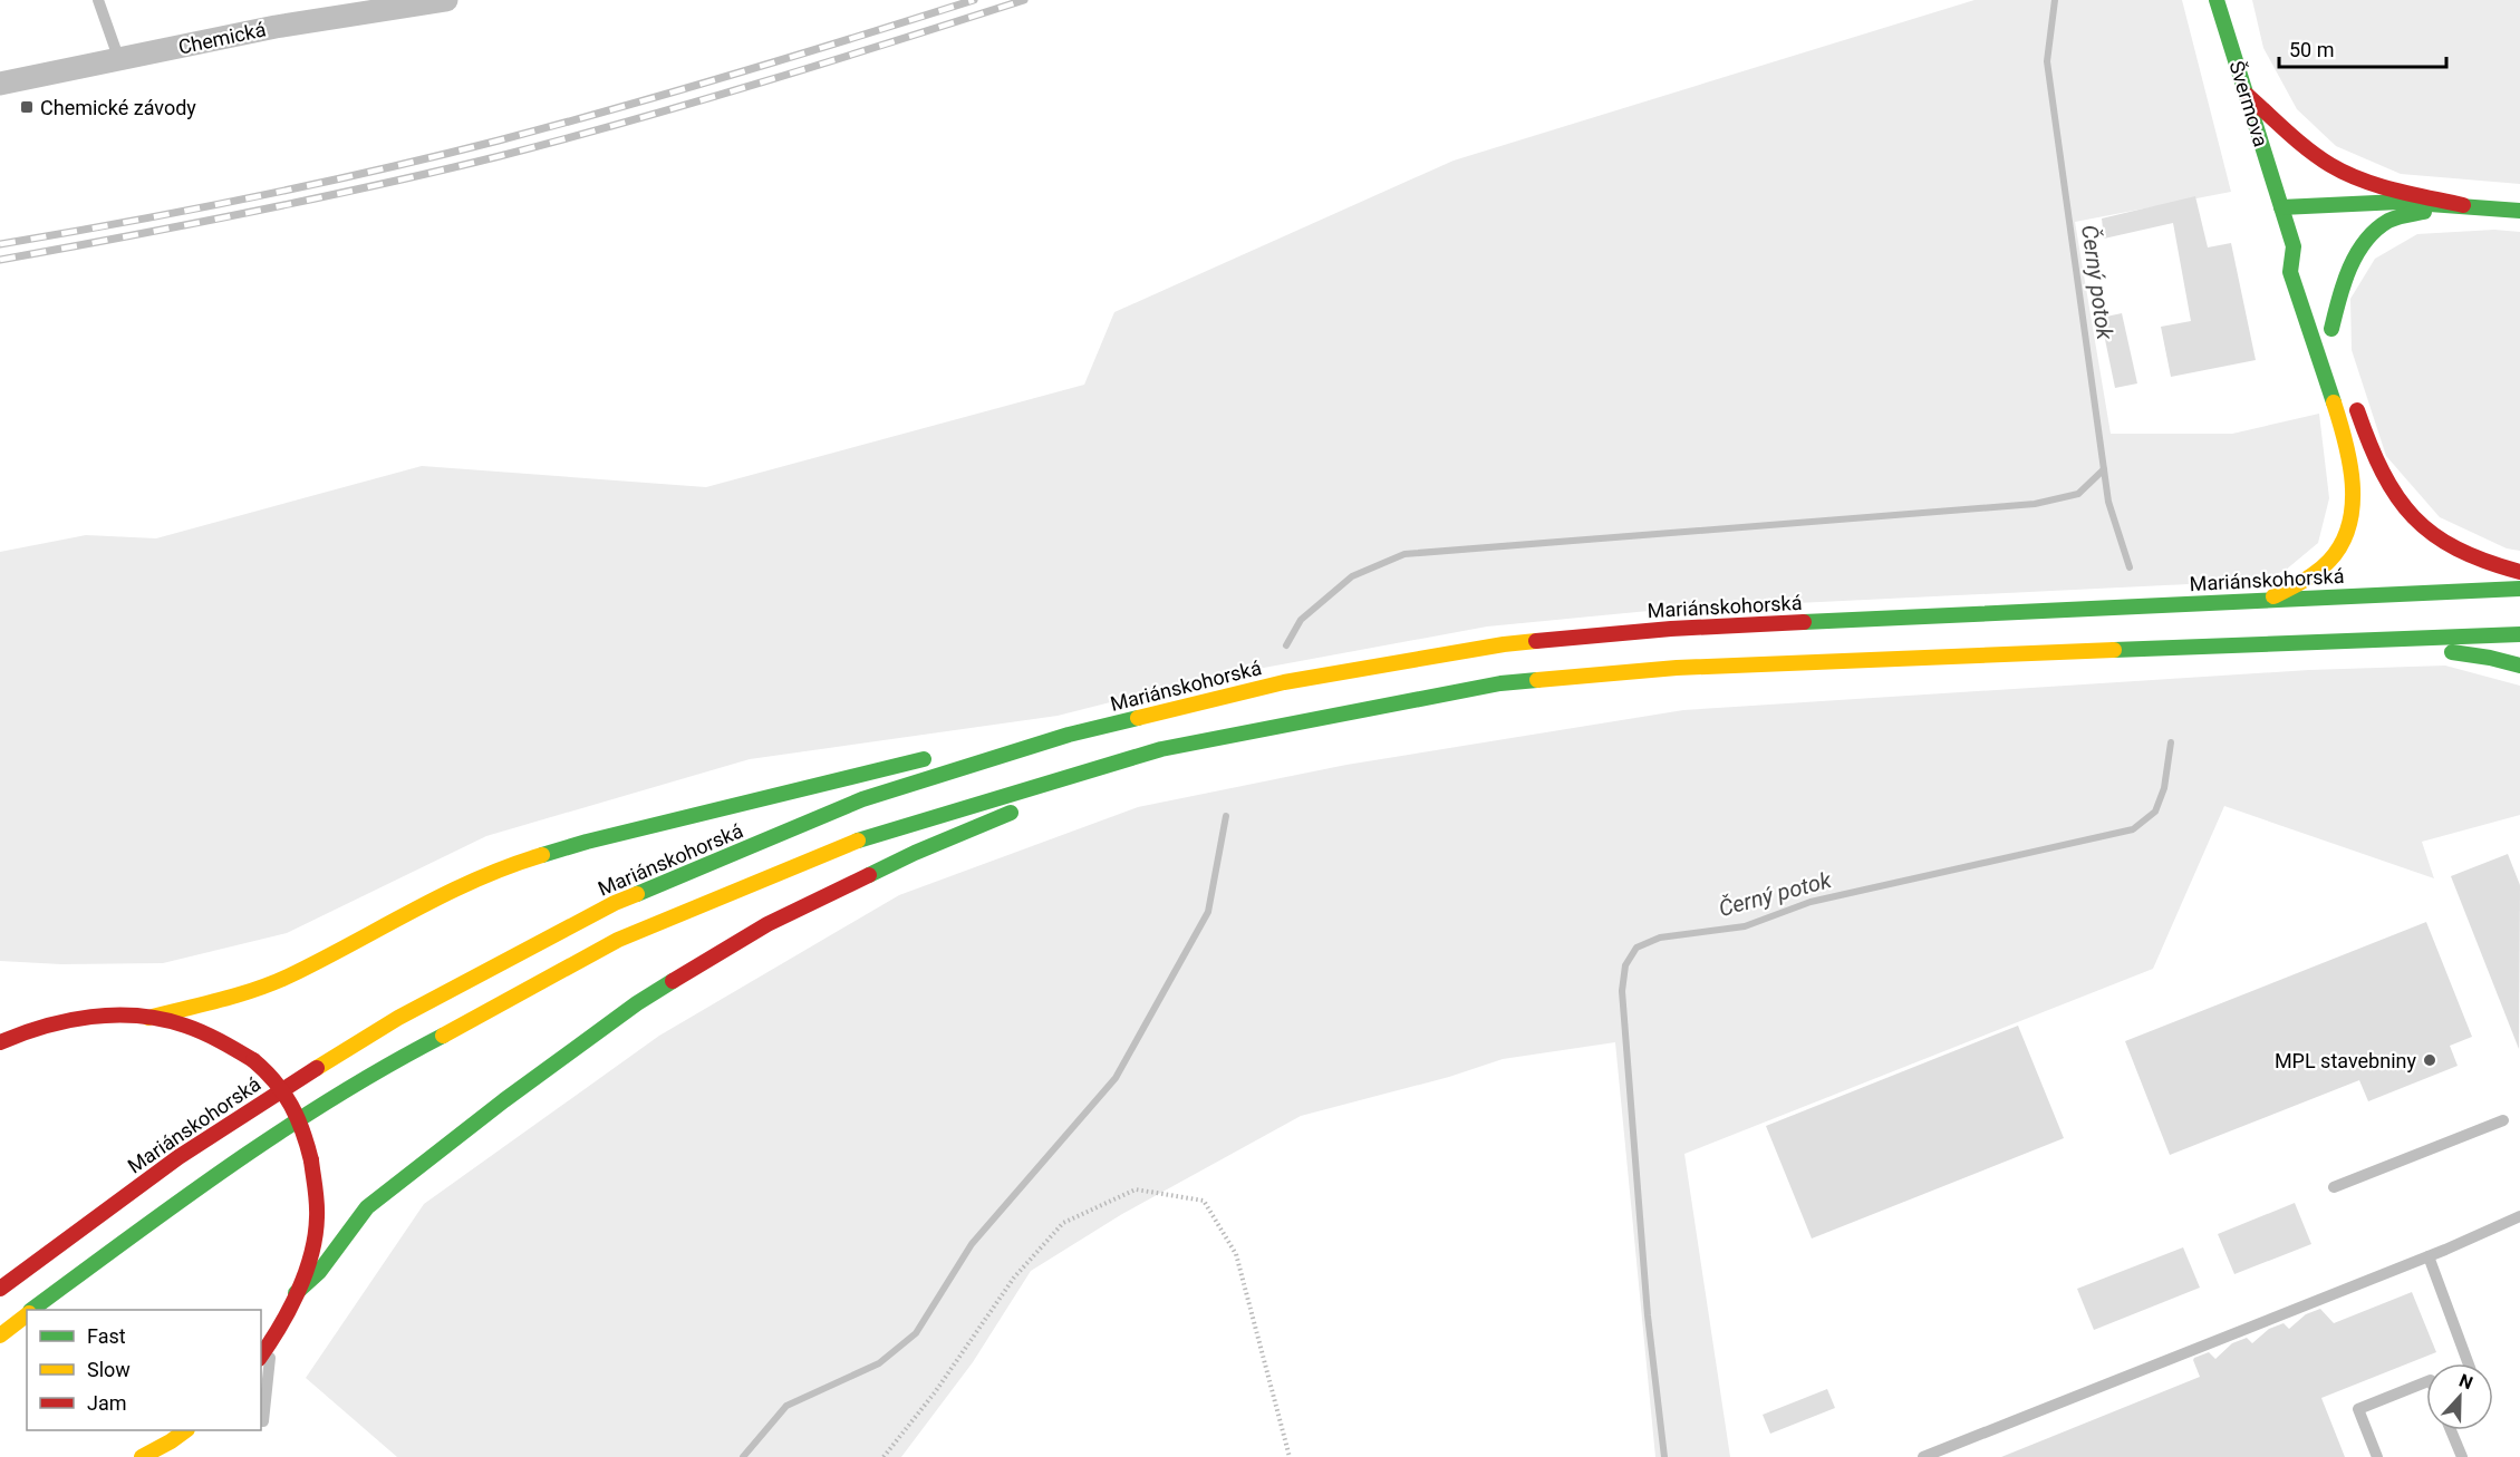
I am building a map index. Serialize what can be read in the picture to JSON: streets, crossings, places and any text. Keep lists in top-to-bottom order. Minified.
{"streets":{"main road":["Švermova","Mariánskohorská"],"street":["Chemická"]},"water":["Černý potok"],"places":{"transit":["Chemické závody"],"other":["MPL stavebniny"]},"legend":["Fast","Slow","Jam"],"scale_bar":"50 m","north":"top"}
